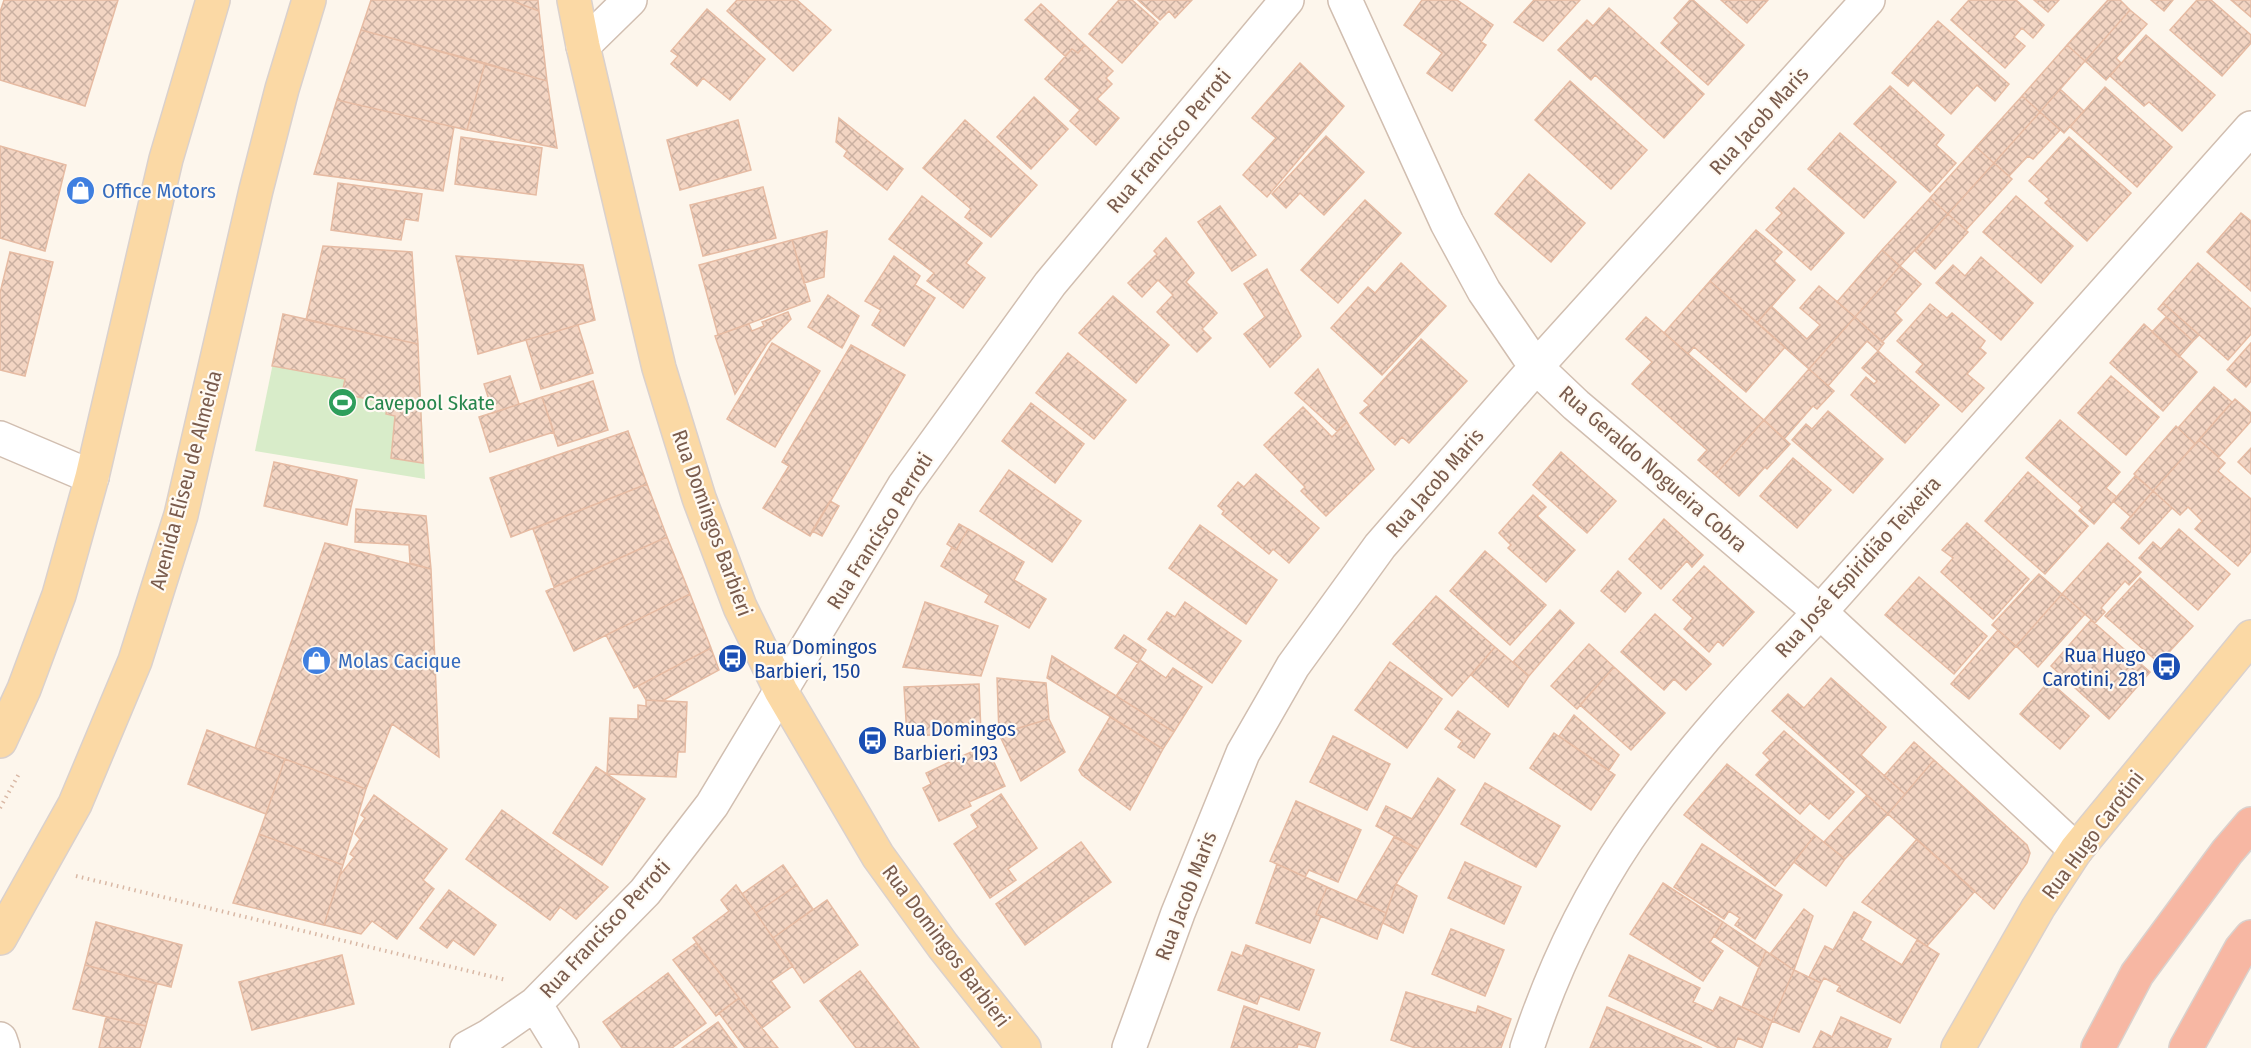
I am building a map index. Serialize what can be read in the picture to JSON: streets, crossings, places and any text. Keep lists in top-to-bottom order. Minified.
{"streets":{"main road":["Avenida Eliseu de Almeida","Rua Domingos Barbieri","Rua Hugo Carotini"],"street":["Rua Jacob Maris","Rua Francisco Perroti","Rua Geraldo Nogueira Cobra","Rua José Espiridião Teixeira"]},"crossings":[["Rua Jacob Maris","Rua Geraldo Nogueira Cobra"],["Rua Francisco Perroti","Rua Domingos Barbieri"],["Rua Geraldo Nogueira Cobra","Rua José Espiridião Teixeira"],["Rua Geraldo Nogueira Cobra","Rua Hugo Carotini"]],"places":{"shop":["Office Motors","Molas Cacique"],"sports":["Cavepool Skate"],"bus stop":["Rua Domingos Barbieri, 150","Rua Hugo Carotini, 281","Rua Domingos Barbieri, 193"]}}
